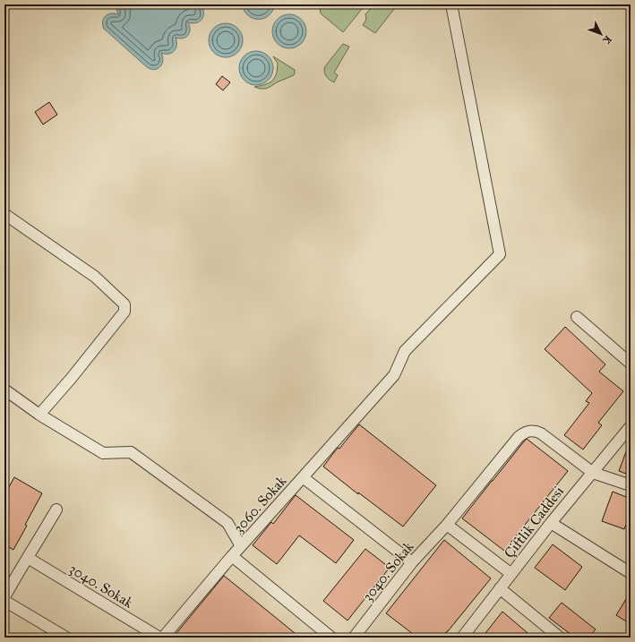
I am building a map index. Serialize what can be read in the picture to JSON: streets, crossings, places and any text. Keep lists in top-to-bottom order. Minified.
{"streets":{"street":["3060. Sokak","Çiftlik Caddesi","3040. Sokak"]},"crossings":[["3060. Sokak","3040. Sokak"],["Çiftlik Caddesi","3040. Sokak"]],"north":"bottom right"}
